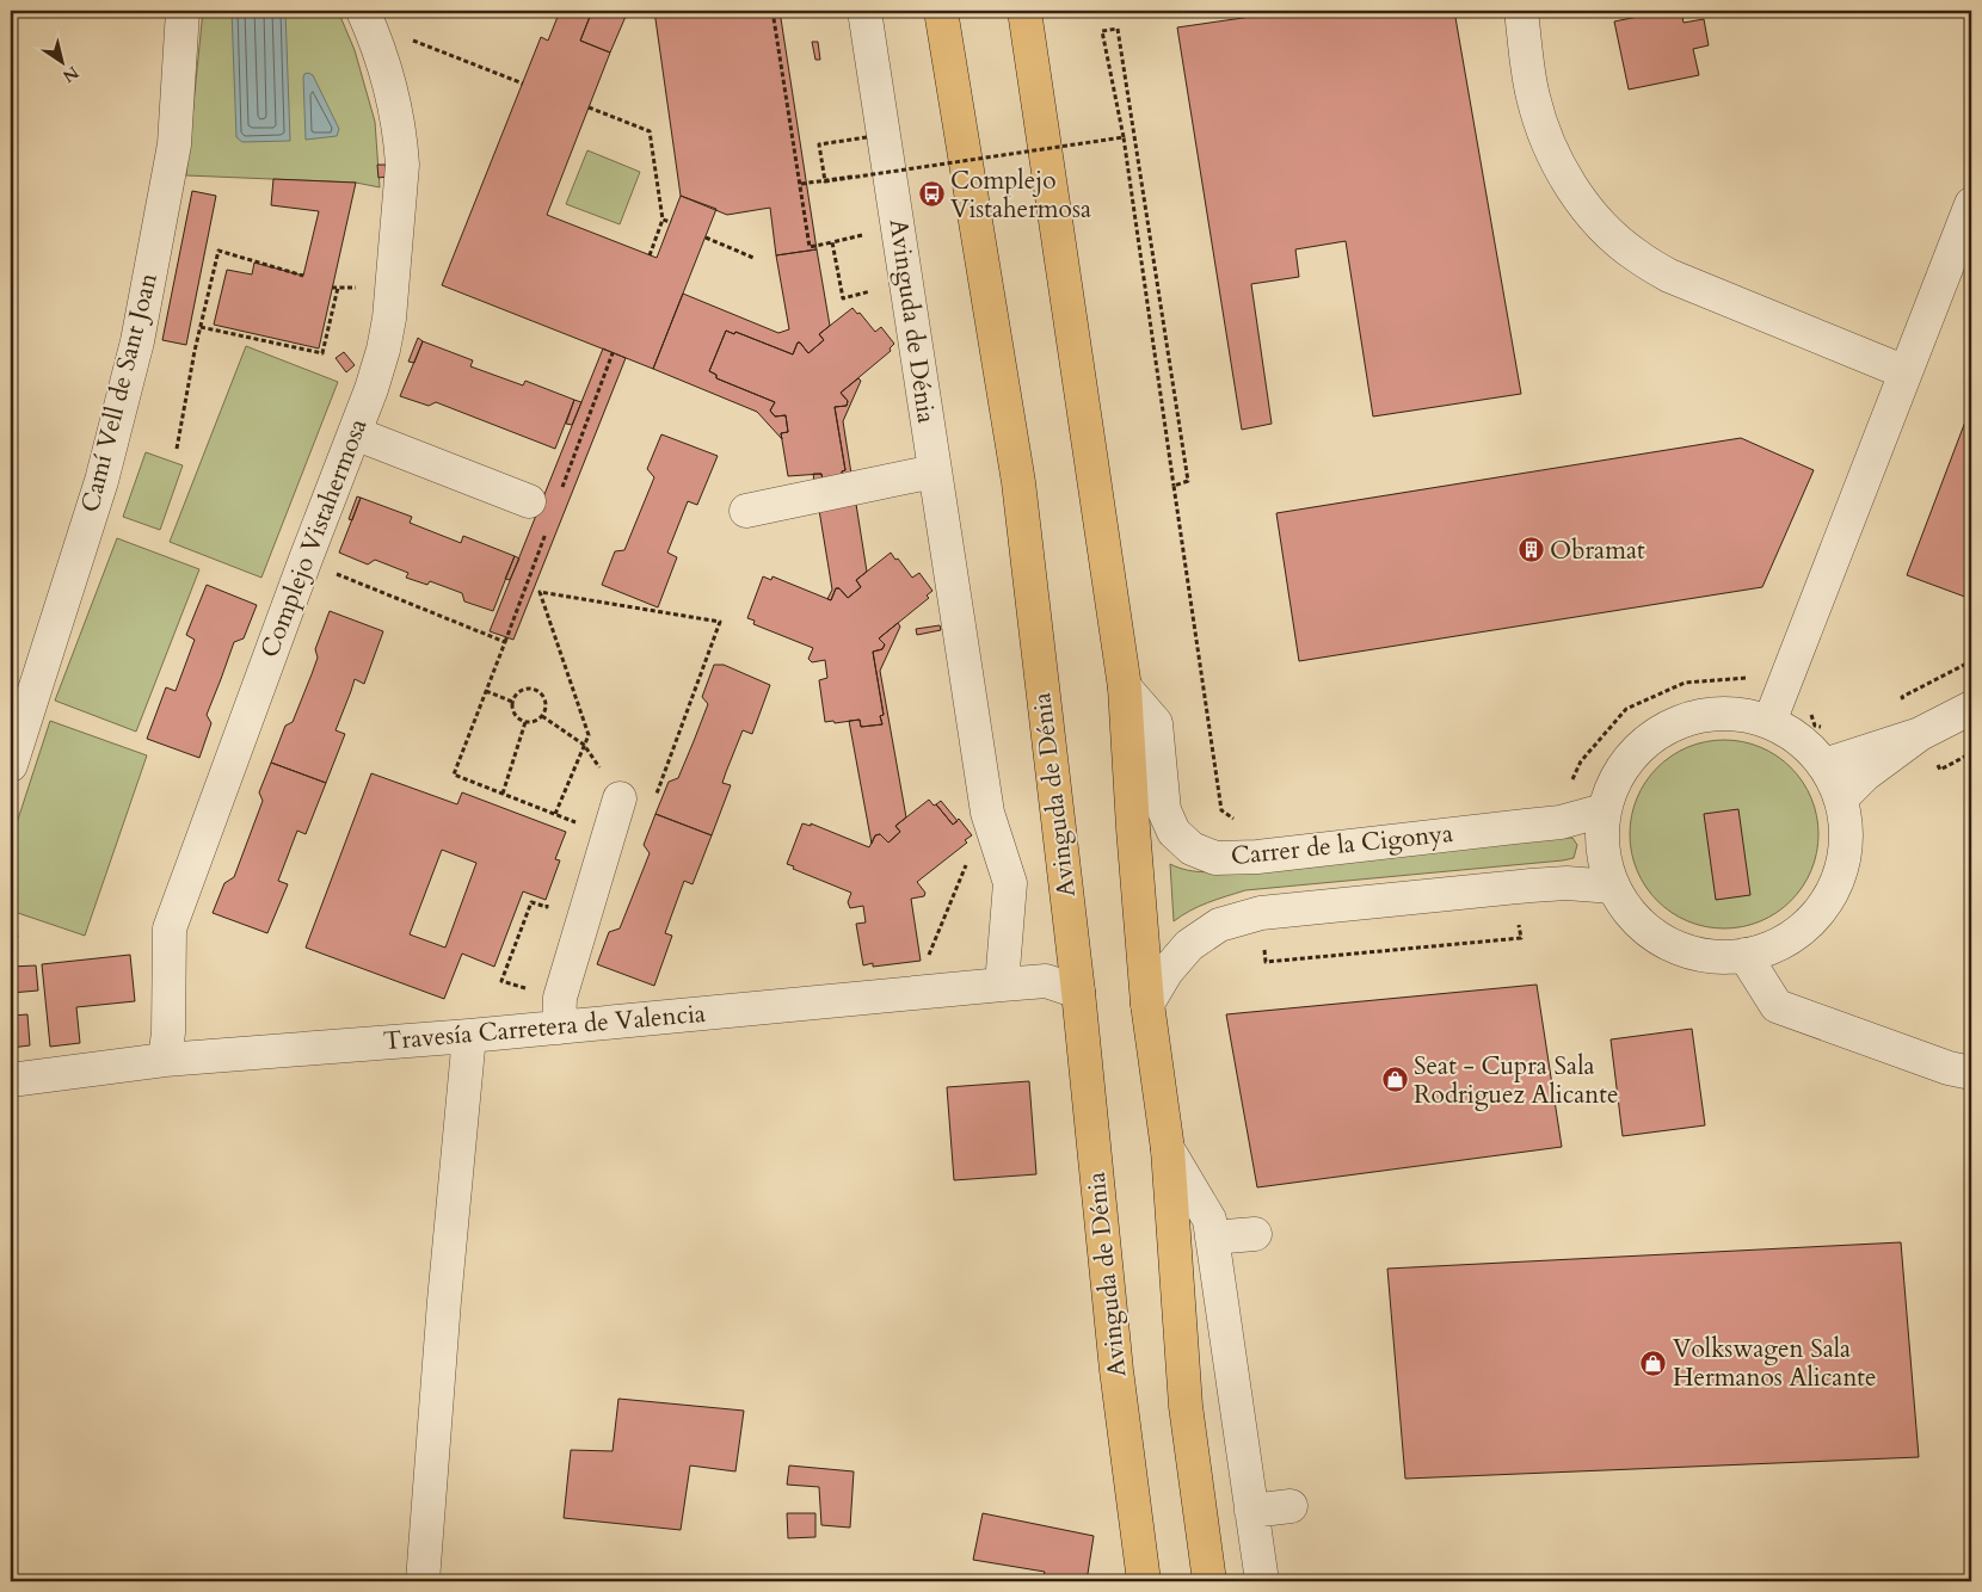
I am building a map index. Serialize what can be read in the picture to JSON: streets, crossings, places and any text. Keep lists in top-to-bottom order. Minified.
{"streets":{"main road":["Avinguda de Dénia"],"street":["Camí Vell de Sant Joan","Complejo Vistahermosa","Carrer de la Cigonya","Travesía Carretera de Valencia"]},"crossings":[["Avinguda de Dénia","Travesía Carretera de Valencia"],["Complejo Vistahermosa","Travesía Carretera de Valencia"]],"places":{"bus stop":["Complejo Vistahermosa"],"building":["Obramat"],"shop":["Seat - Cupra Sala Rodriguez Alicante","Volkswagen Sala Hermanos Alicante"]},"north":"bottom right"}
